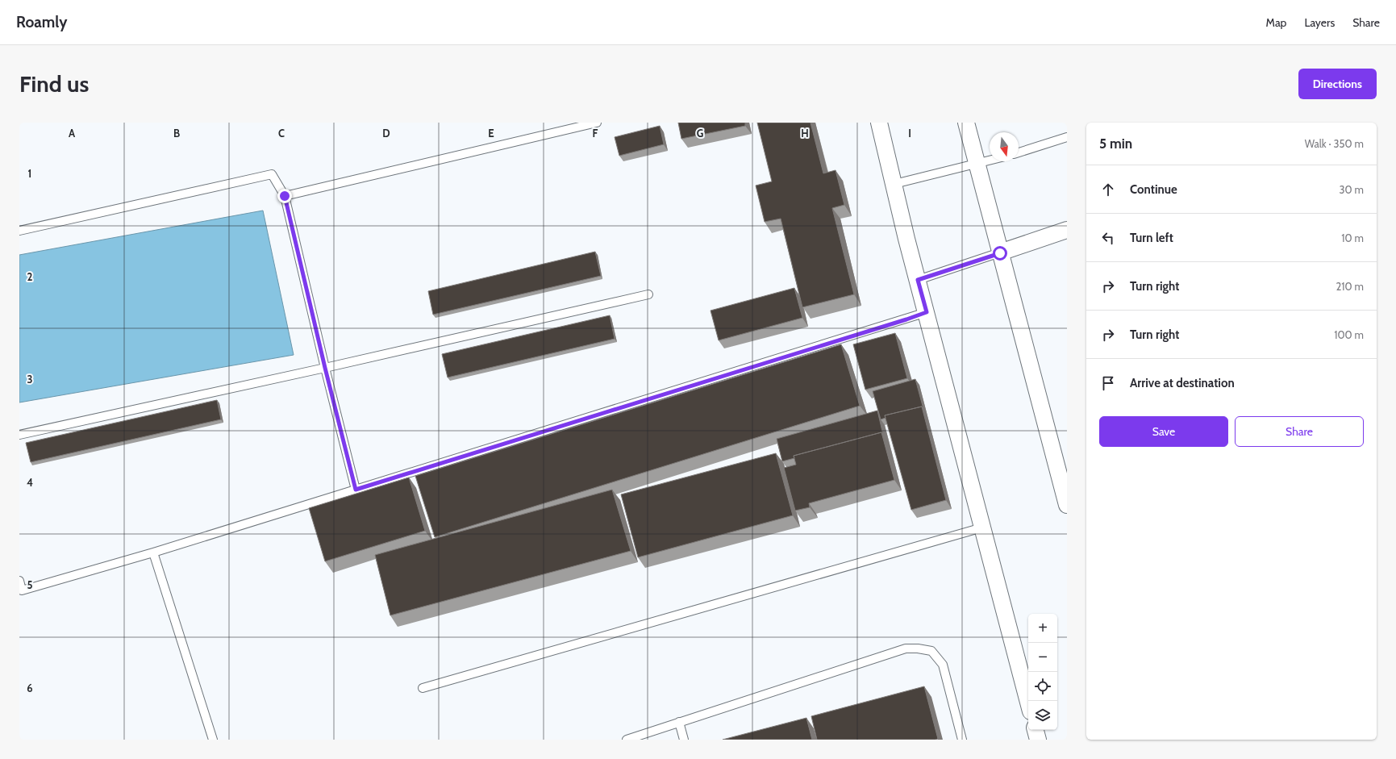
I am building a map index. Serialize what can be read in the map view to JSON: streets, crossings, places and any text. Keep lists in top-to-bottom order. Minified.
{"north":"bottom","page":{"header":"Roamly","nav":["Map","Layers","Share"],"buttons":["Directions",["Save","Share"]],"title":"Find us","heading":["5 min","Walk · 350 m"],"list":[["Continue","30 m"],["Turn left","10 m"],["Turn right","210 m"],["Turn right","100 m"],"Arrive at destination"],"map_buttons":["+","−"]},"grid":{"columns":["A","B","C","D","E","F","G","H","I"],"rows":["1","2","3","4","5","6"]}}
